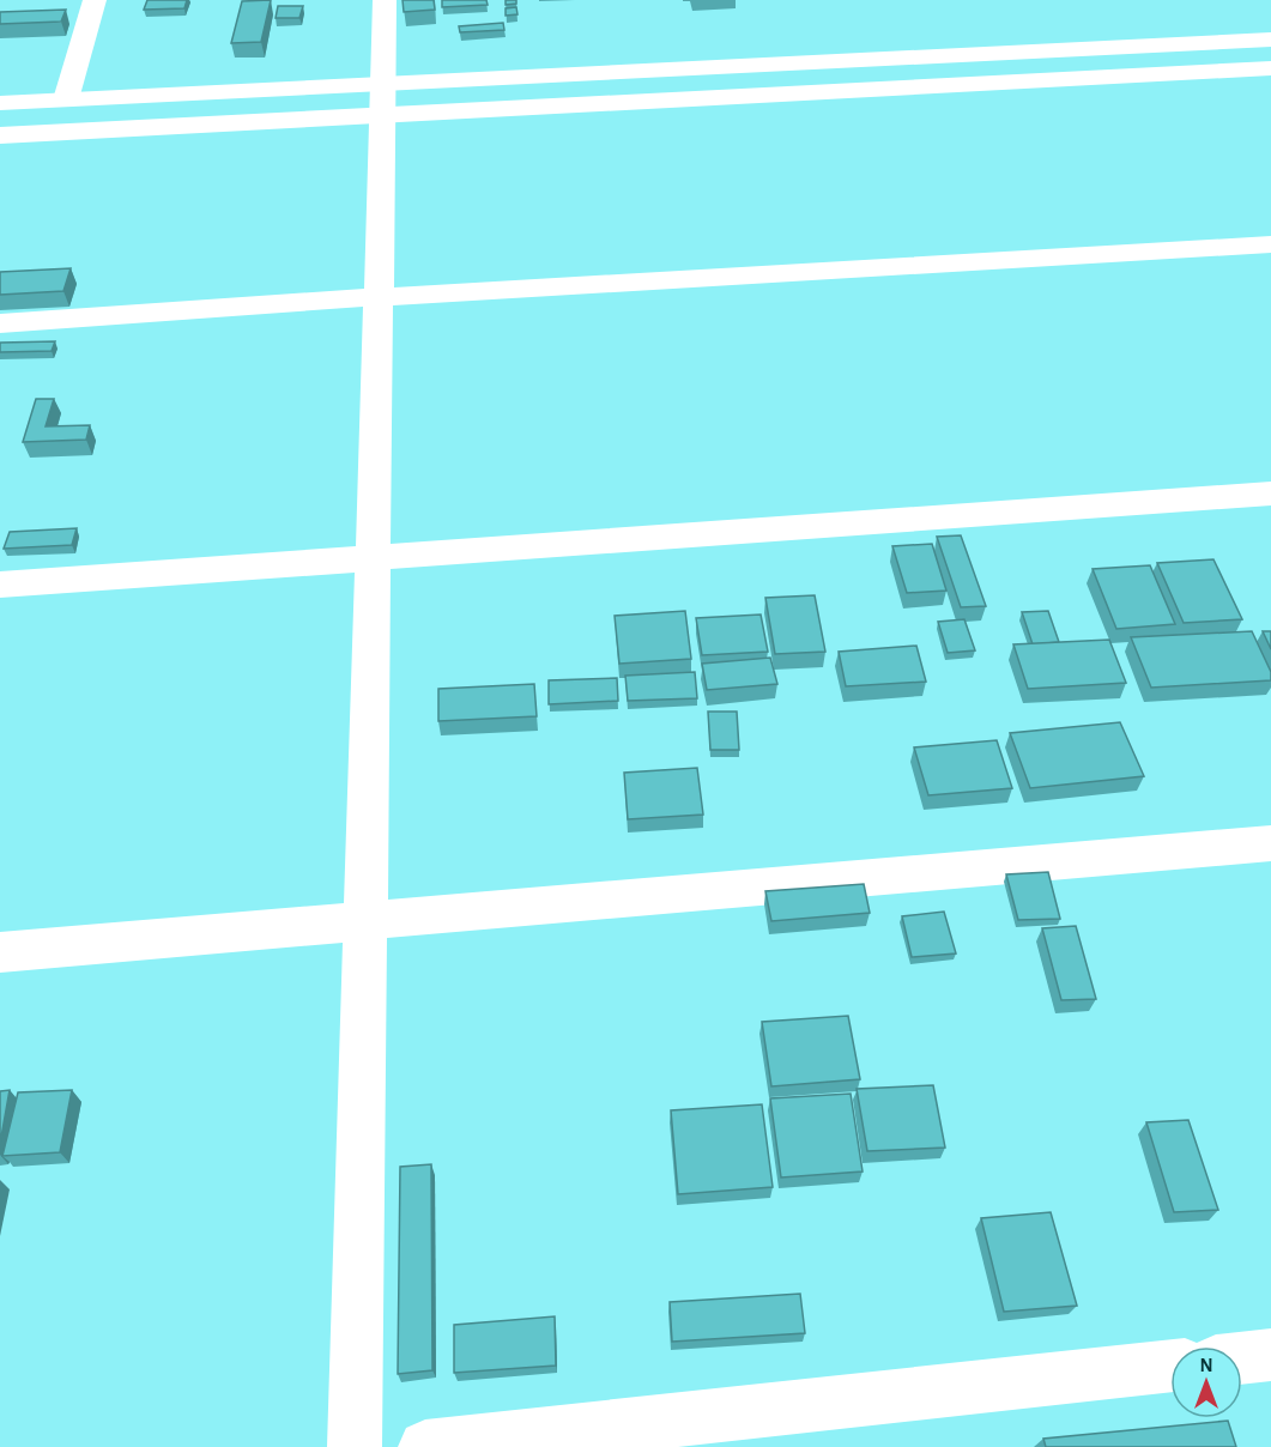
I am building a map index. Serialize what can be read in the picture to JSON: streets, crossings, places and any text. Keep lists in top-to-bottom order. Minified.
{"north":"top"}
